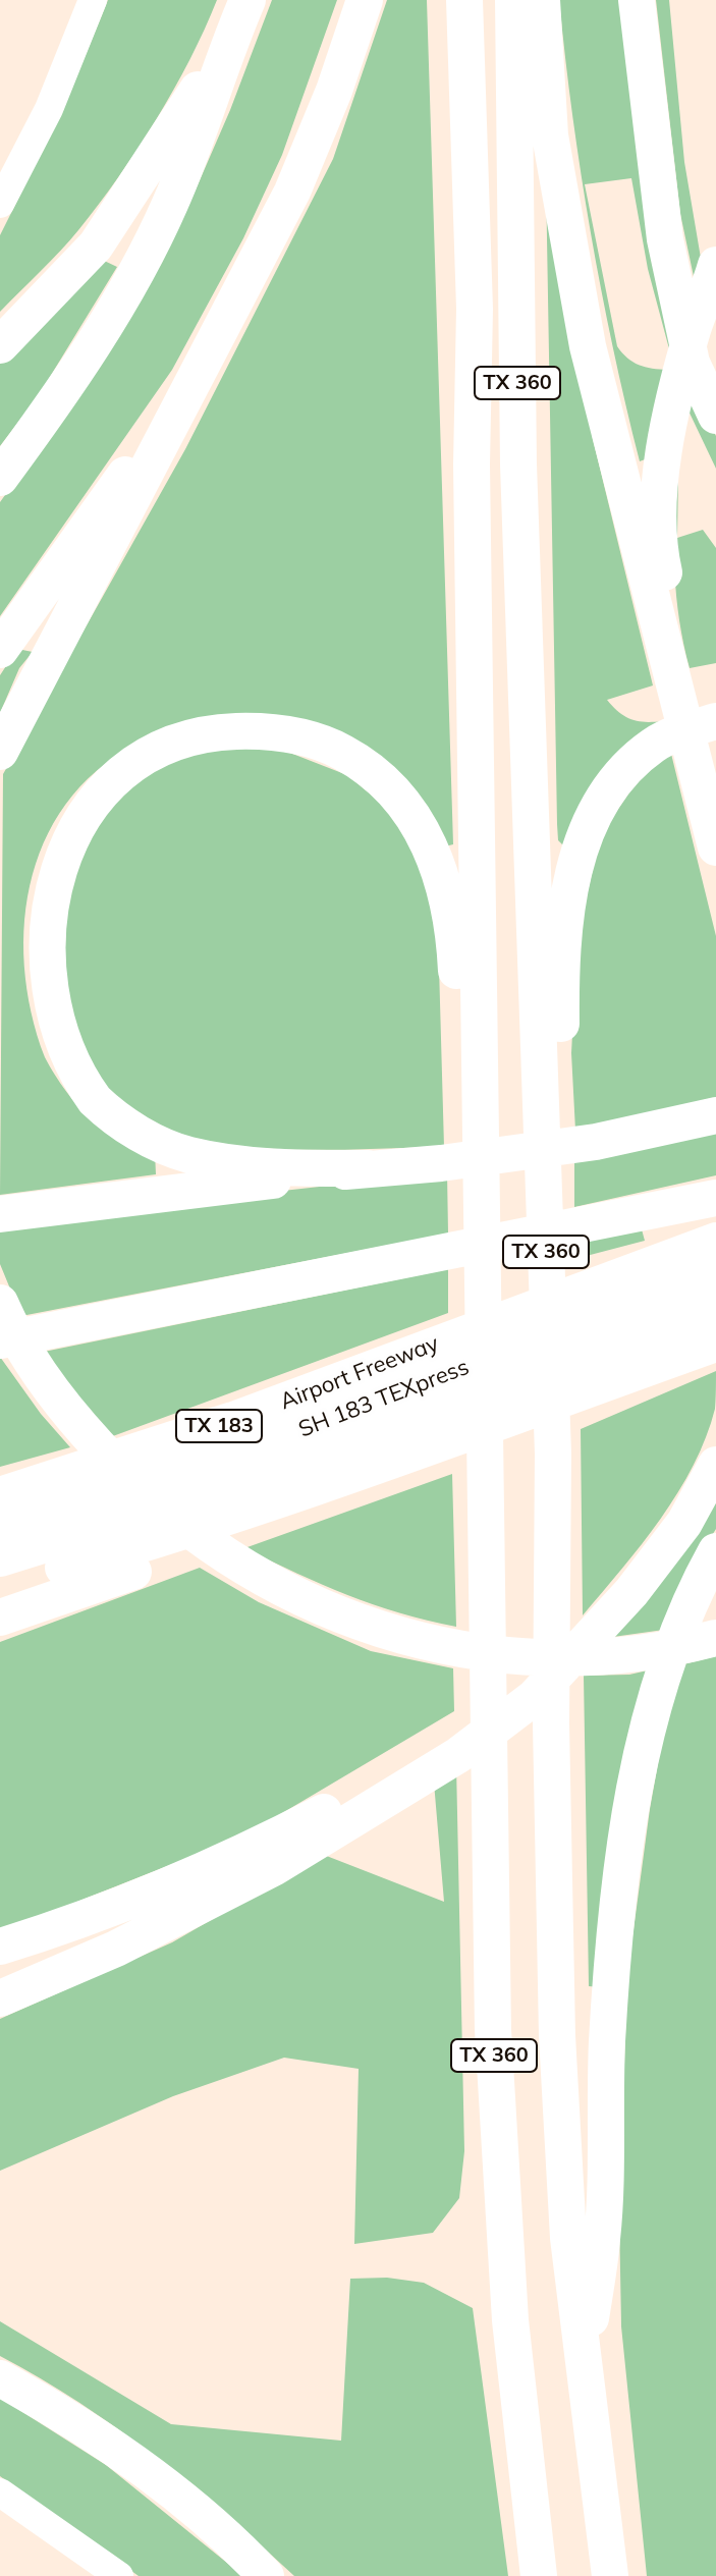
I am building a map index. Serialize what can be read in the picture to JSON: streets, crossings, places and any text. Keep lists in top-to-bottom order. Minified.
{"streets":{"highway":["TX 360","Airport Freeway","SH 183 TEXpress","TX 183"]}}
